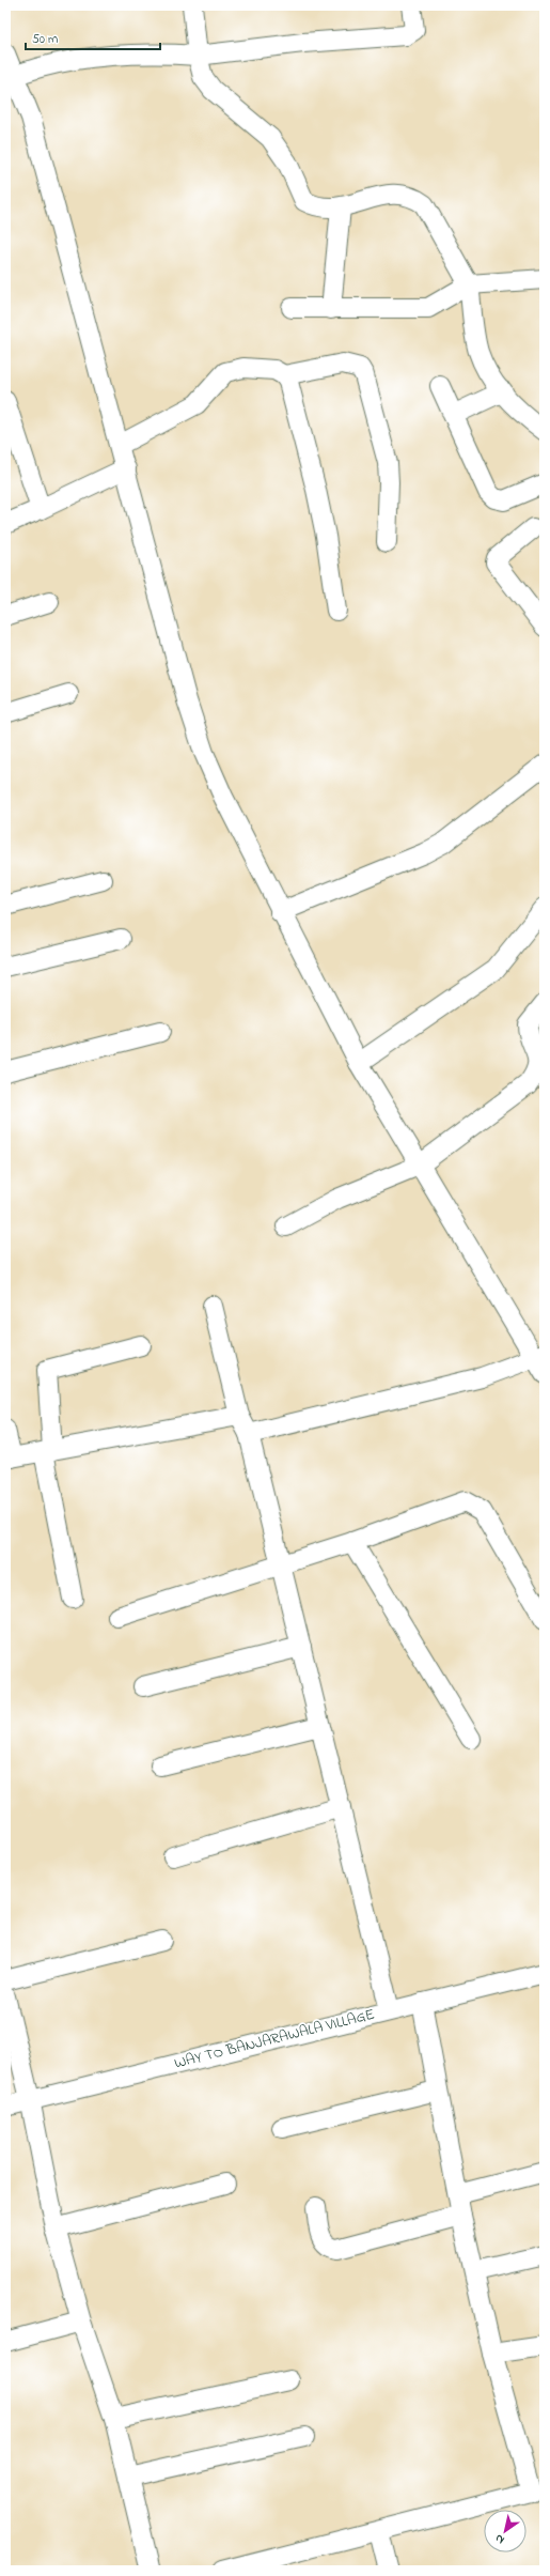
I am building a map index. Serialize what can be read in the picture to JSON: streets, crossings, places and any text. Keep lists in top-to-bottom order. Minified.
{"streets":{"street":["WAY TO BANJARAWALA VILLAGE"]},"scale_bar":"50 m","north":"bottom left"}
